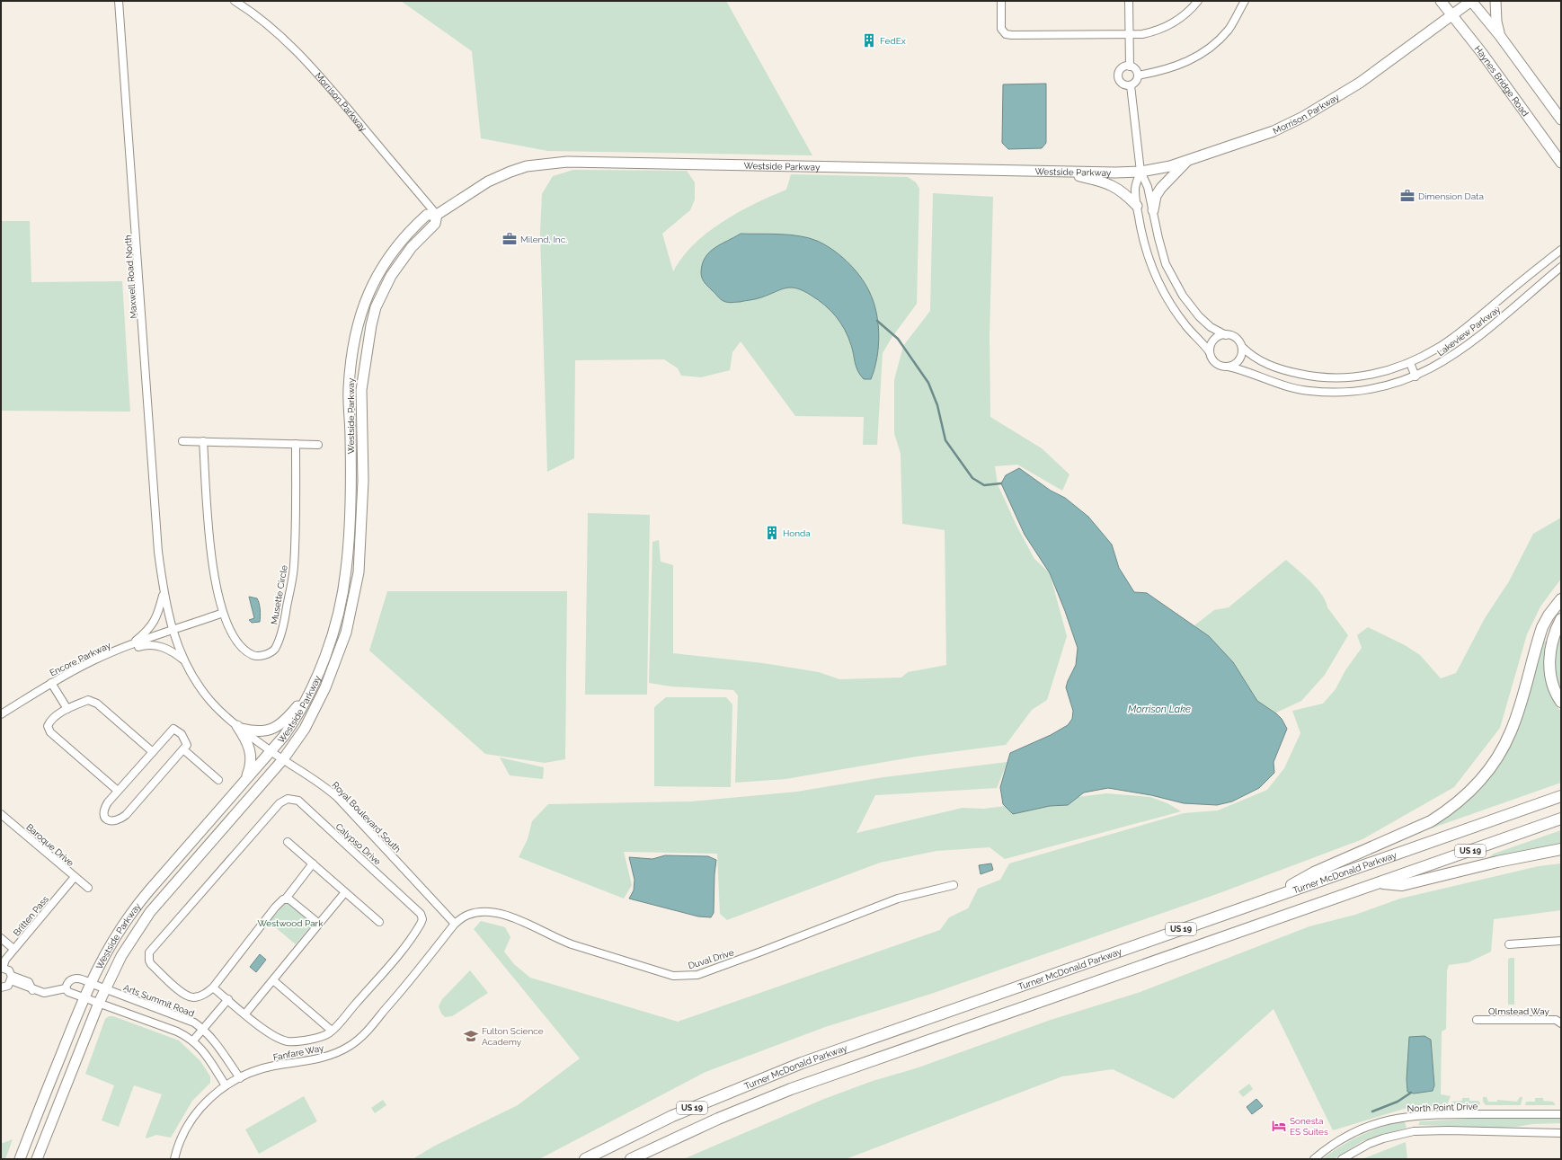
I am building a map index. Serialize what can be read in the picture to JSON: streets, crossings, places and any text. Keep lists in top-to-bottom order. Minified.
{"streets":{"highway":["US 19","Turner McDonald Parkway"],"main road":["Haynes Bridge Road","Morrison Parkway","Westside Parkway"],"street":["Maxwell Road North","Lakeview Parkway","Musette Circle","Encore Parkway","Royal Boulevard South","Calypso Drive","Baroque Drive","Britten Pass","Duval Drive","Arts Summit Road","Olmstead Way","Fanfare Way","North Point Drive"]},"crossings":[["Haynes Bridge Road","Morrison Parkway"],["Morrison Parkway","Westside Parkway"],["Westside Parkway","Royal Boulevard South"],["Westside Parkway","Arts Summit Road"],["Maxwell Road North","Royal Boulevard South"],["Musette Circle","Encore Parkway"],["Encore Parkway","Royal Boulevard South"],["Royal Boulevard South","Duval Drive"],["Royal Boulevard South","Fanfare Way"],["Baroque Drive","Britten Pass"],["Duval Drive","Fanfare Way"],["Arts Summit Road","Fanfare Way"]],"water":["Morrison Lake"],"parks":["Westwood Park"],"places":{"building":["FedEx","Honda"],"office":["Dimension Data","Milend, Inc."],"school or university":["Fulton Science Academy"],"hotel":["Sonesta ES Suites"]}}
